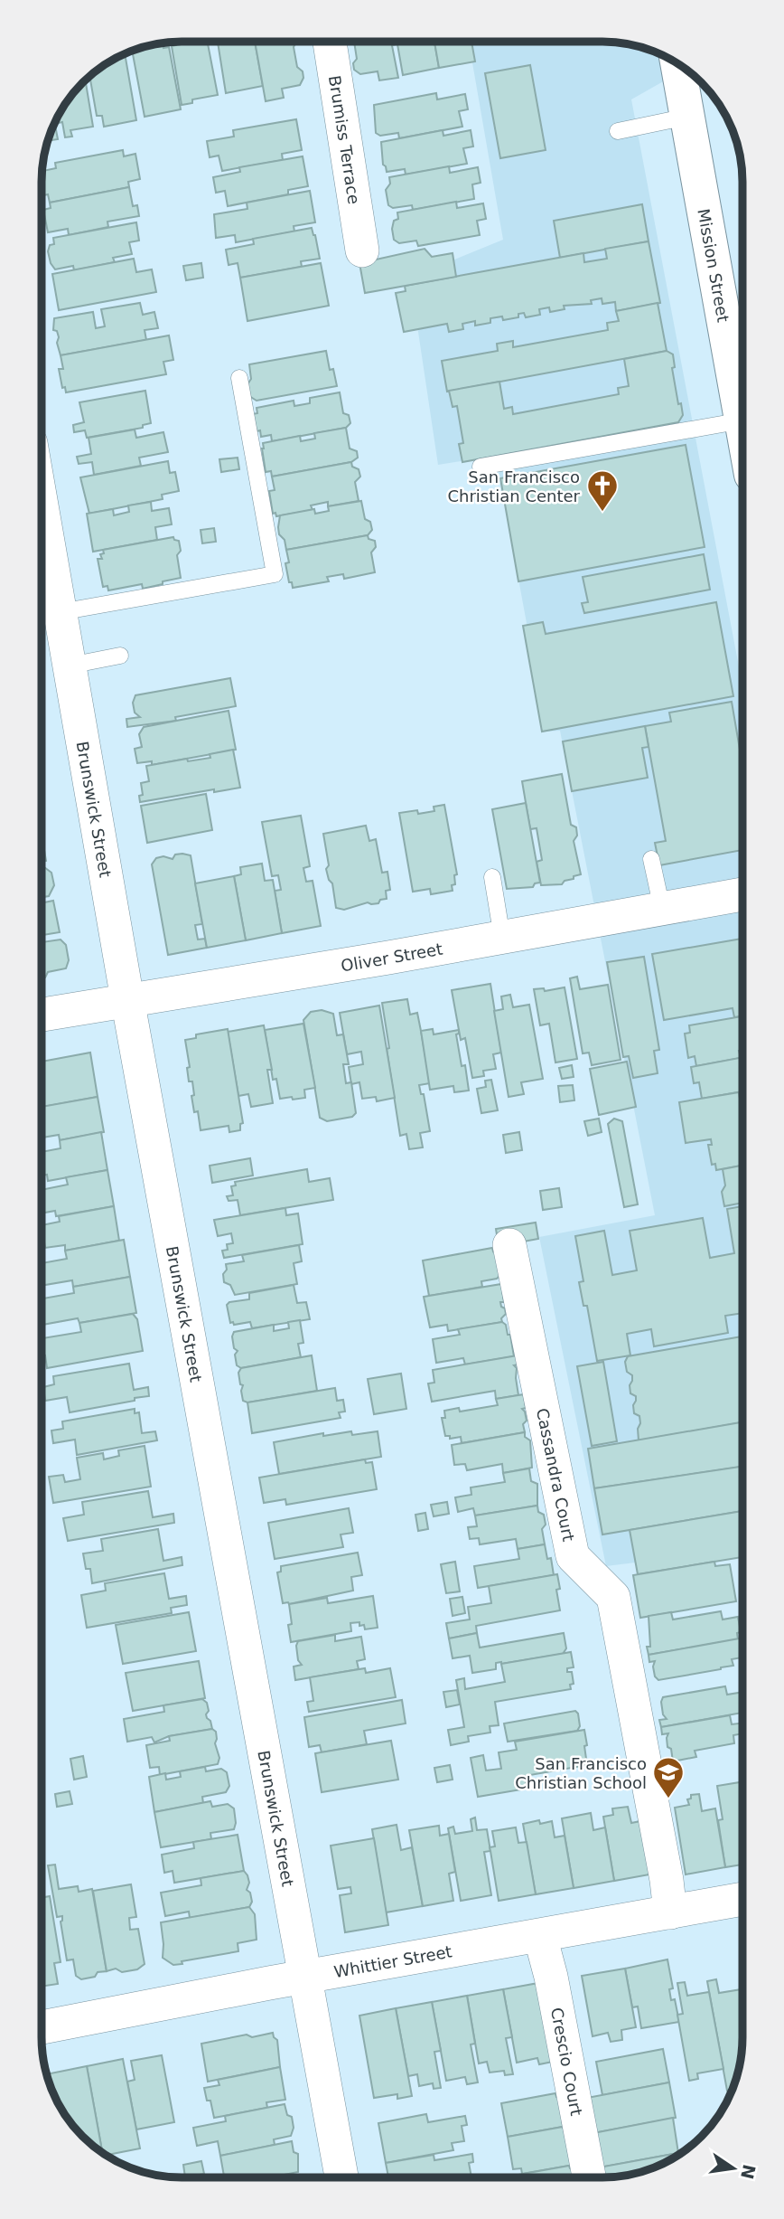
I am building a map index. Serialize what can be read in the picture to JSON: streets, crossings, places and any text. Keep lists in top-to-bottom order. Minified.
{"streets":{"main road":["Mission Street"],"street":["Brumiss Terrace","Brunswick Street","Oliver Street","Cassandra Court","Whittier Street","Crescio Court"]},"crossings":[["Brunswick Street","Oliver Street"],["Brunswick Street","Whittier Street"],["Cassandra Court","Whittier Street"],["Whittier Street","Crescio Court"]],"places":{"church":["San Francisco Christian Center"],"school or university":["San Francisco Christian School"]},"north":"right"}
